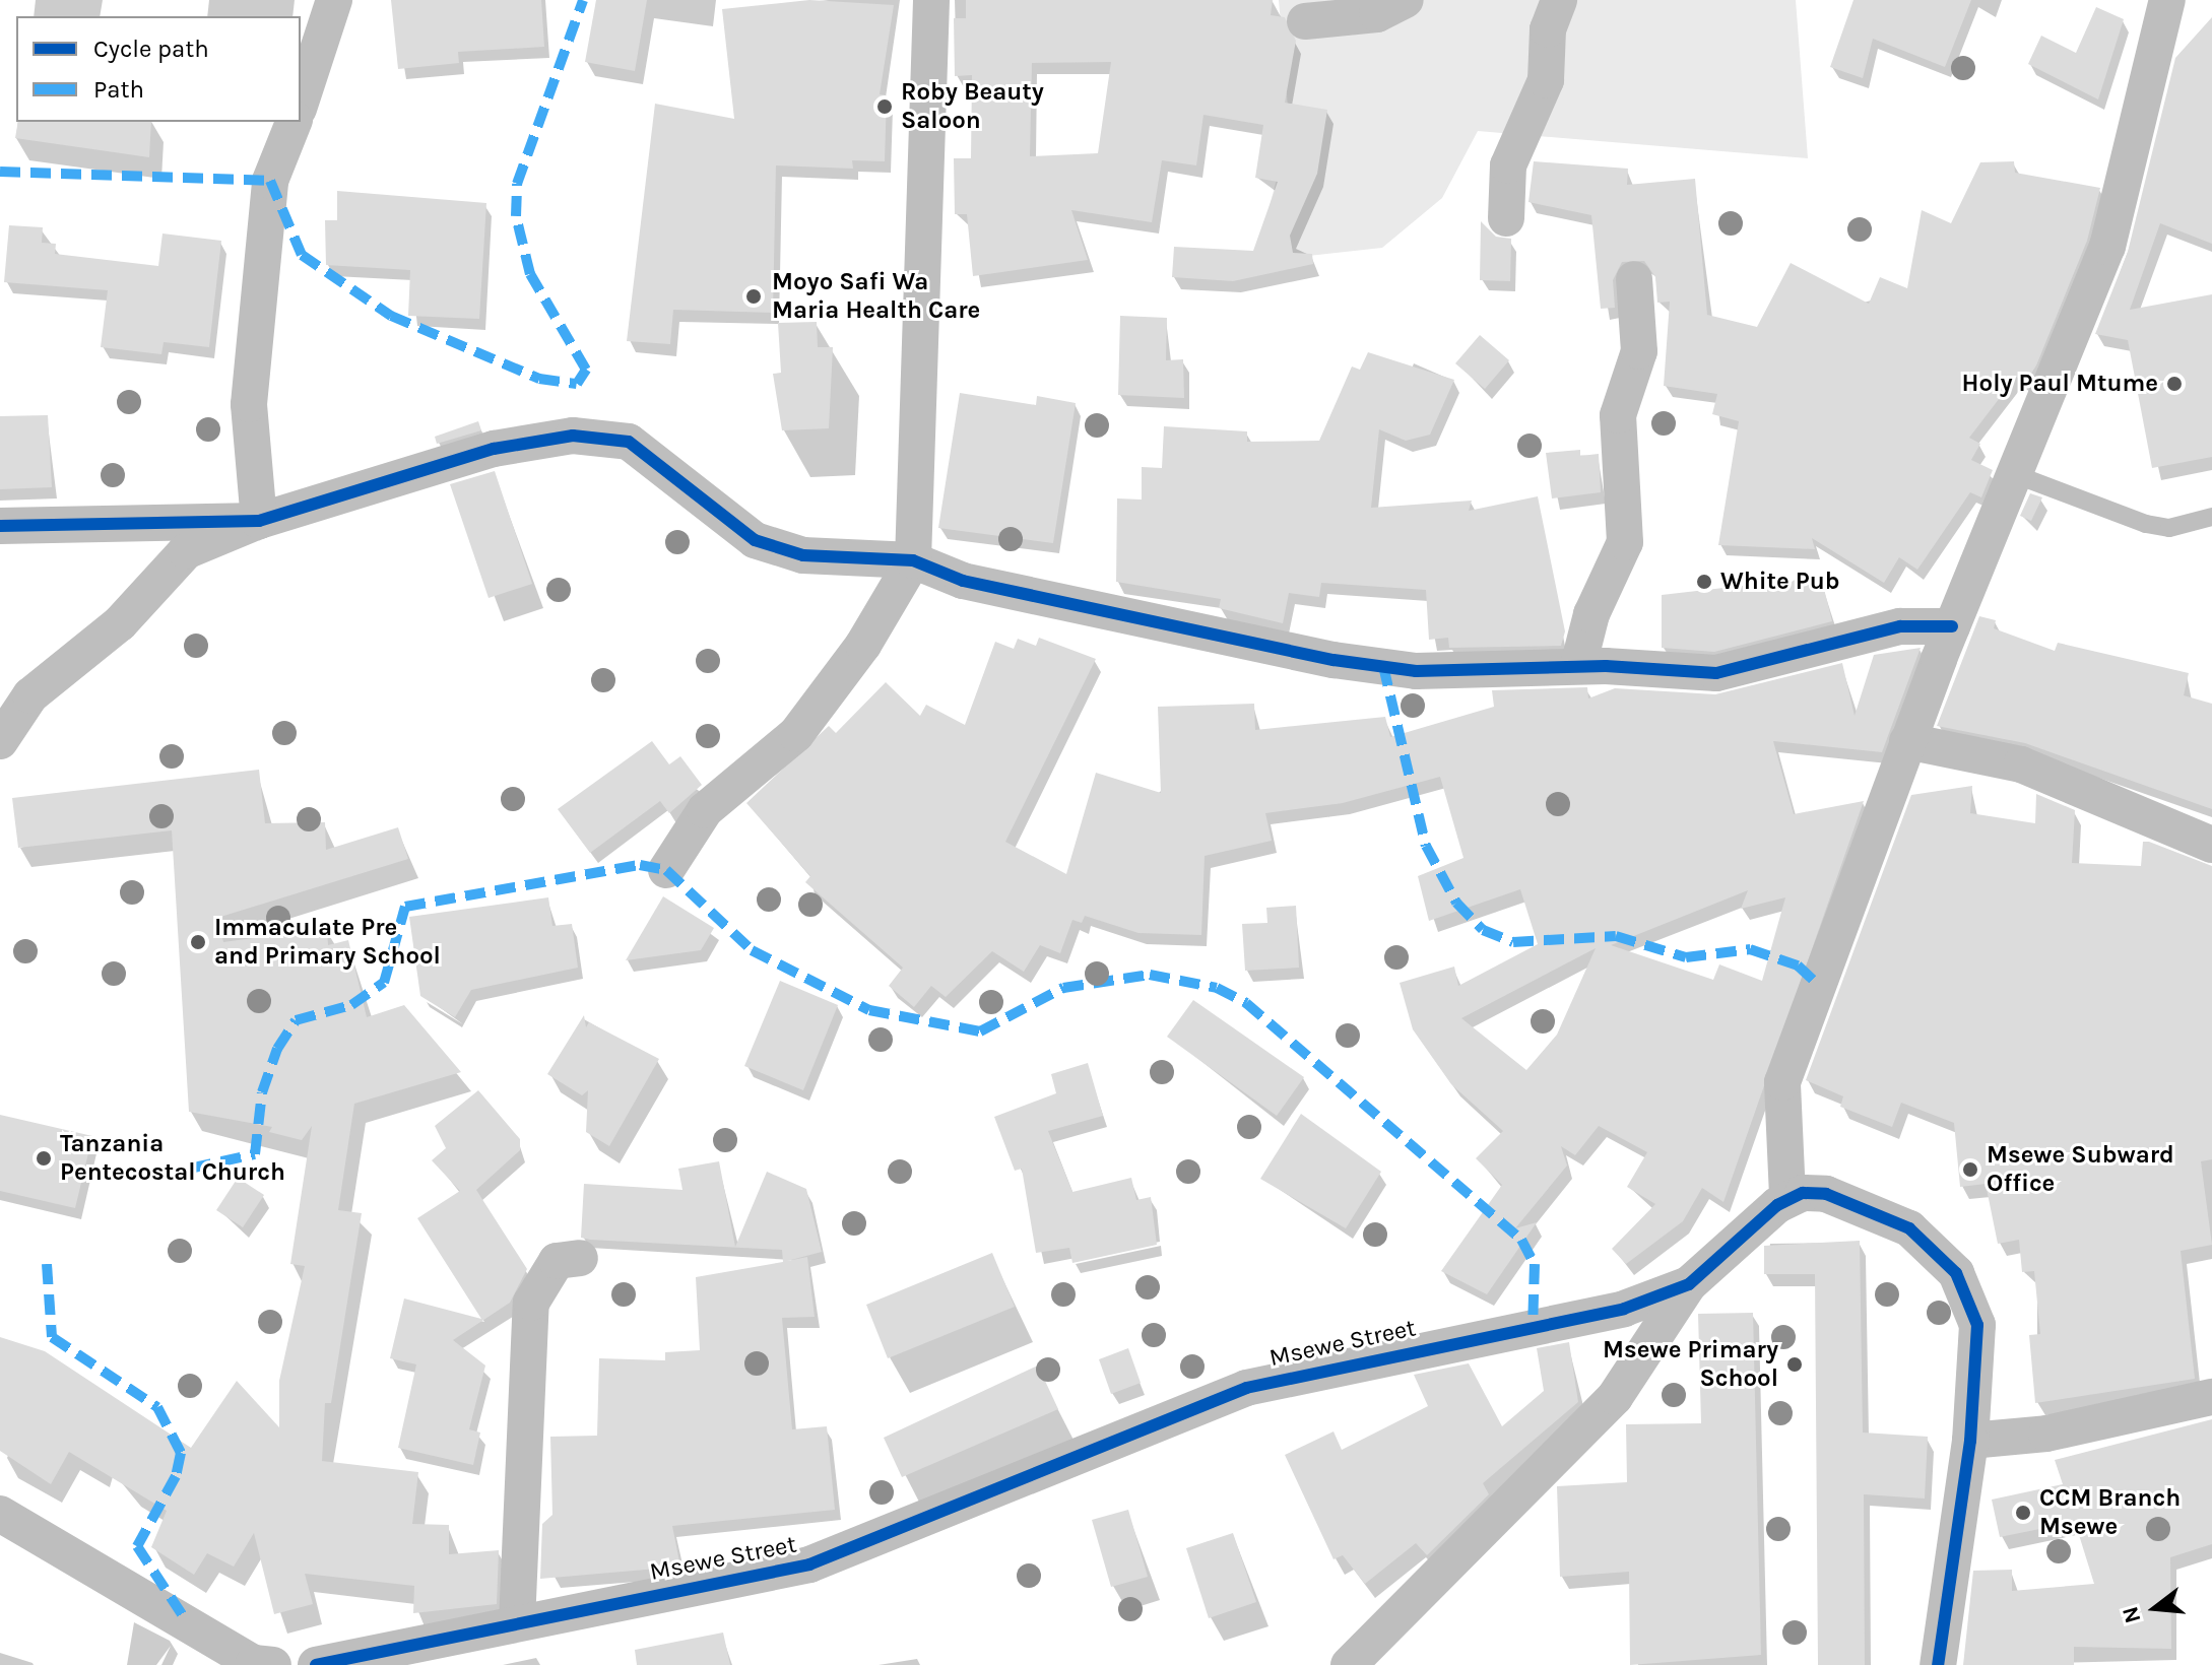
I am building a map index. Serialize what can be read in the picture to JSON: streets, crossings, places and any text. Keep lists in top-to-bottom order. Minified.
{"streets":{"street":["Msewe Street"]},"places":["Roby Beauty Saloon","Moyo Safi Wa Maria Health Care","Holy Paul Mtume","White Pub","Immaculate Pre and Primary School","Tanzania Pentecostal Church","Msewe Subward Office","Msewe Primary School","CCM Branch Msewe"],"legend":["Cycle path","Path"],"north":"left"}
